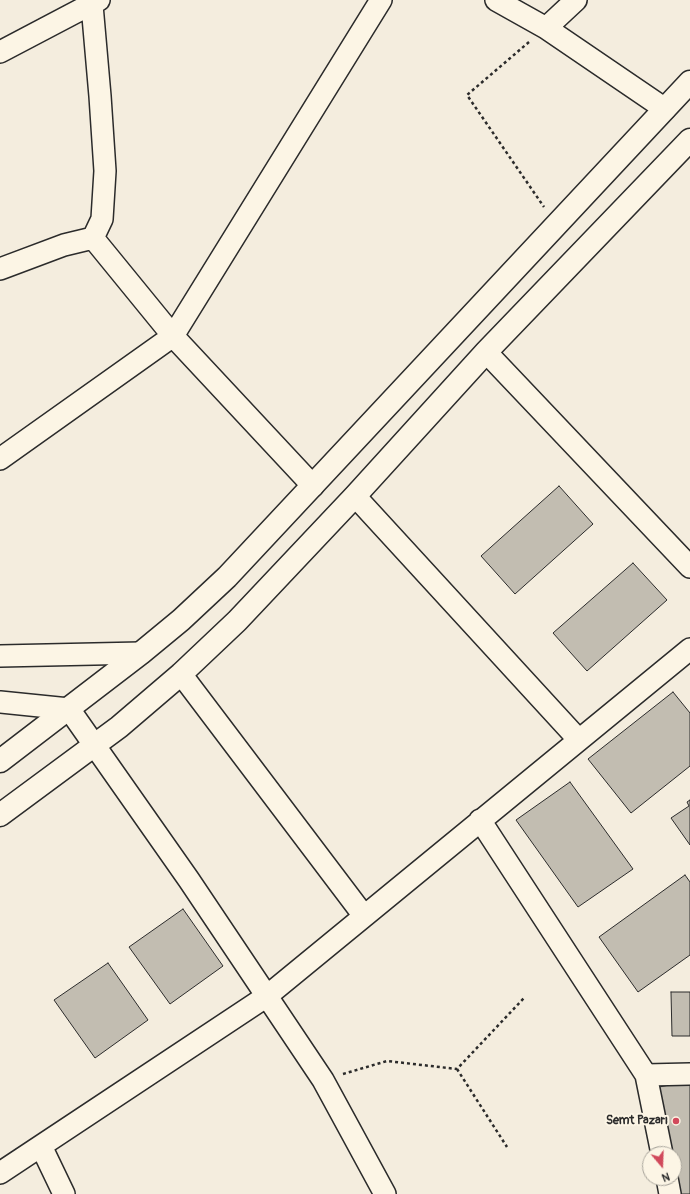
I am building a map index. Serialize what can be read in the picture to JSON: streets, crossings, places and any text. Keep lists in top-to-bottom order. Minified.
{"places":["Semt Pazarı"],"north":"bottom"}
